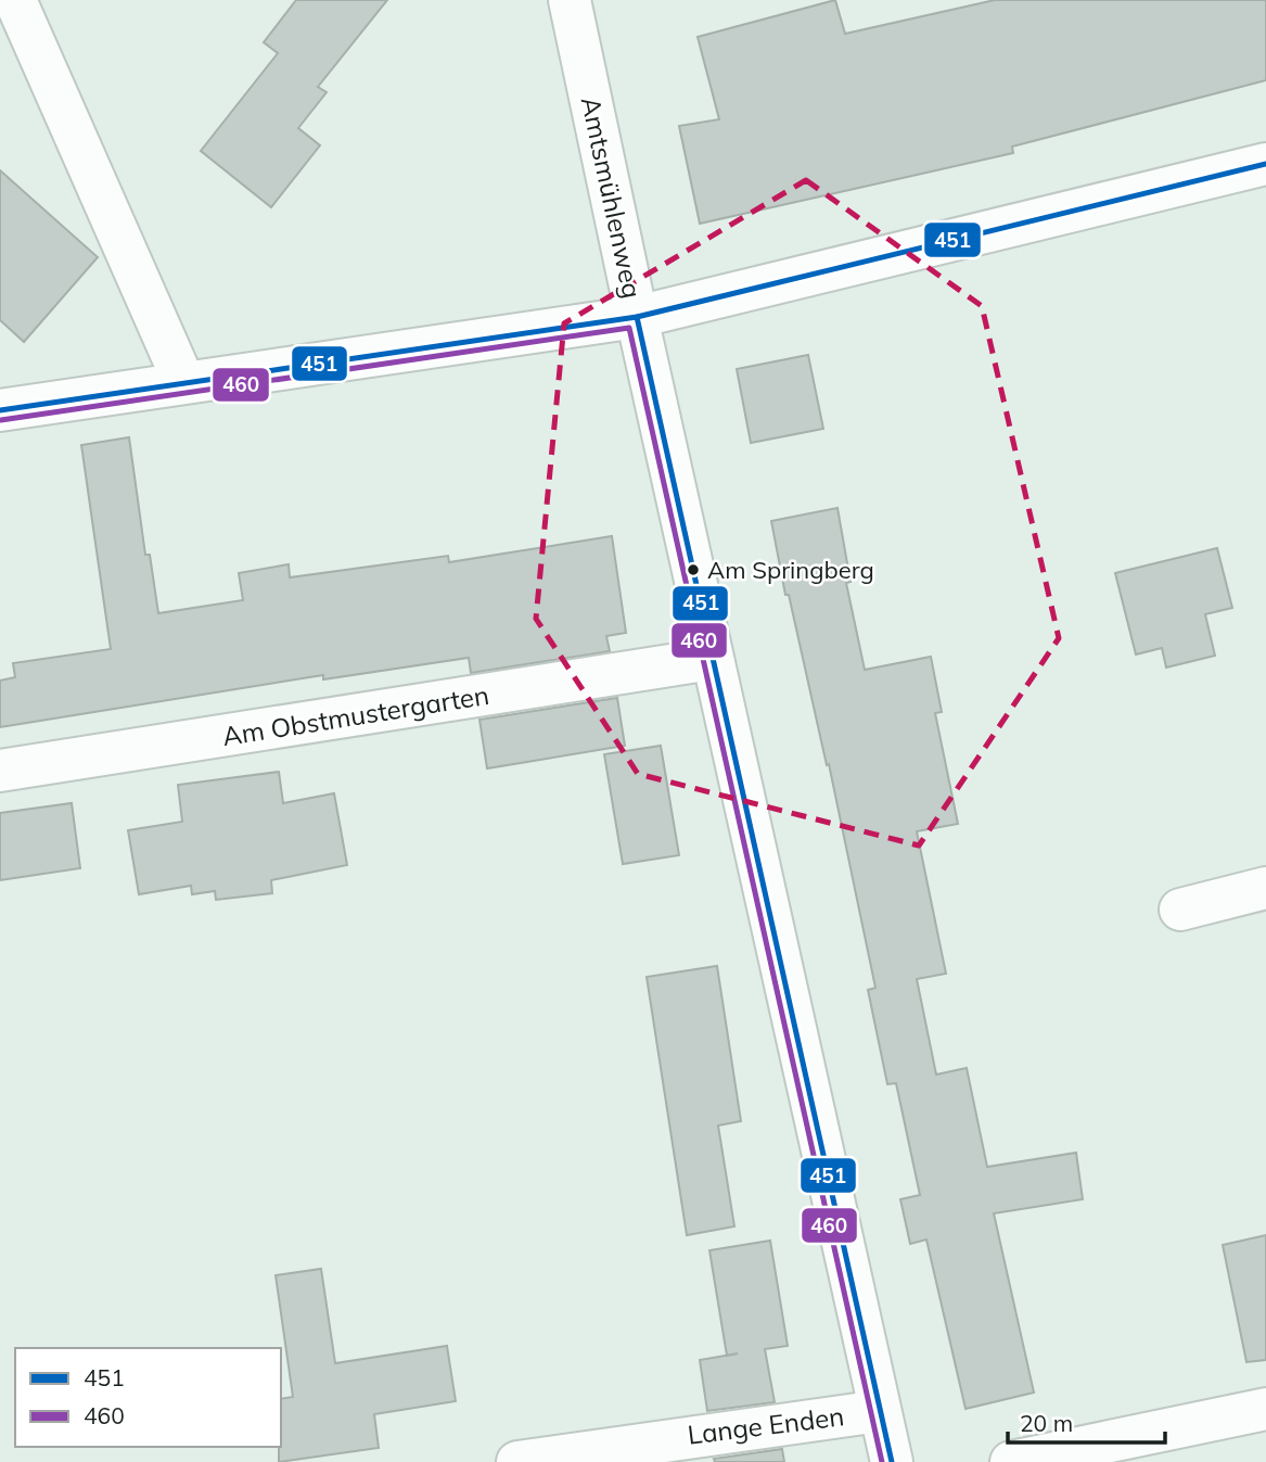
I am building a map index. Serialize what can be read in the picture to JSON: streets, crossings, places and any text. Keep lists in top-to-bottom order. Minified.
{"streets":{"street":["Amtsmühlenweg","Am Obstmustergarten","Lange Enden"]},"crossings":[["Amtsmühlenweg","Am Obstmustergarten"],["Amtsmühlenweg","Lange Enden"]],"places":["Am Springberg"],"lines":["transit line 451","transit line 460"],"legend":["451","460"],"scale_bar":"20 m"}
